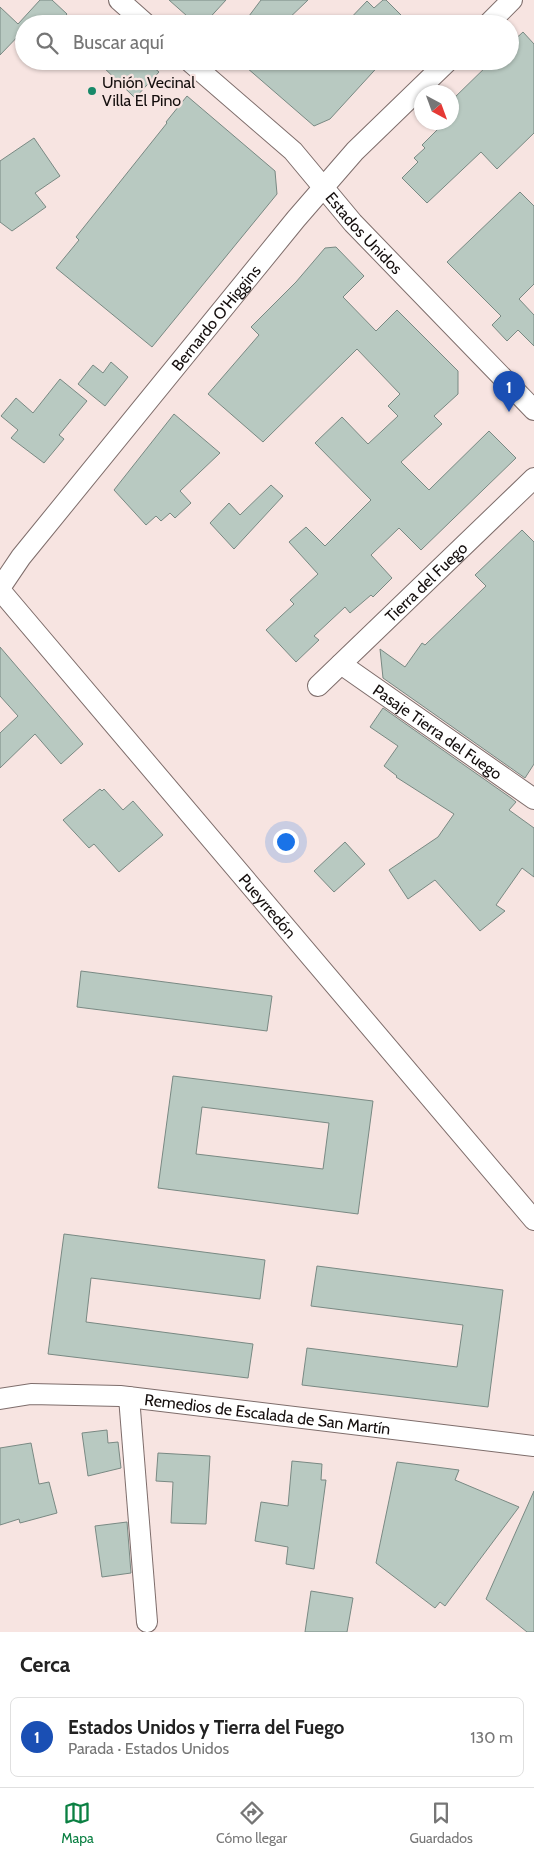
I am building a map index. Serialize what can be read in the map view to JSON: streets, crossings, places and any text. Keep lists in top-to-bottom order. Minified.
{"streets":{"street":["Estados Unidos","Bernardo O'Higgins","Tierra del Fuego","Pasaje Tierra del Fuego","Pueyrredón","Remedios de Escalada de San Martín"]},"crossings":[["Estados Unidos","Bernardo O'Higgins"],["Bernardo O'Higgins","Pueyrredón"],["Tierra del Fuego","Pasaje Tierra del Fuego"]],"places":["Unión Vecinal Villa El Pino"],"north":"bottom right","page":{"search":"Buscar aquí","pins":"1","heading":"Cerca","list":[{"mark":"1","name":"Estados Unidos y Tierra del Fuego","note":"Parada · Estados Unidos","value":"130 m"}],"nav":["Mapa","Cómo llegar","Guardados"]}}
